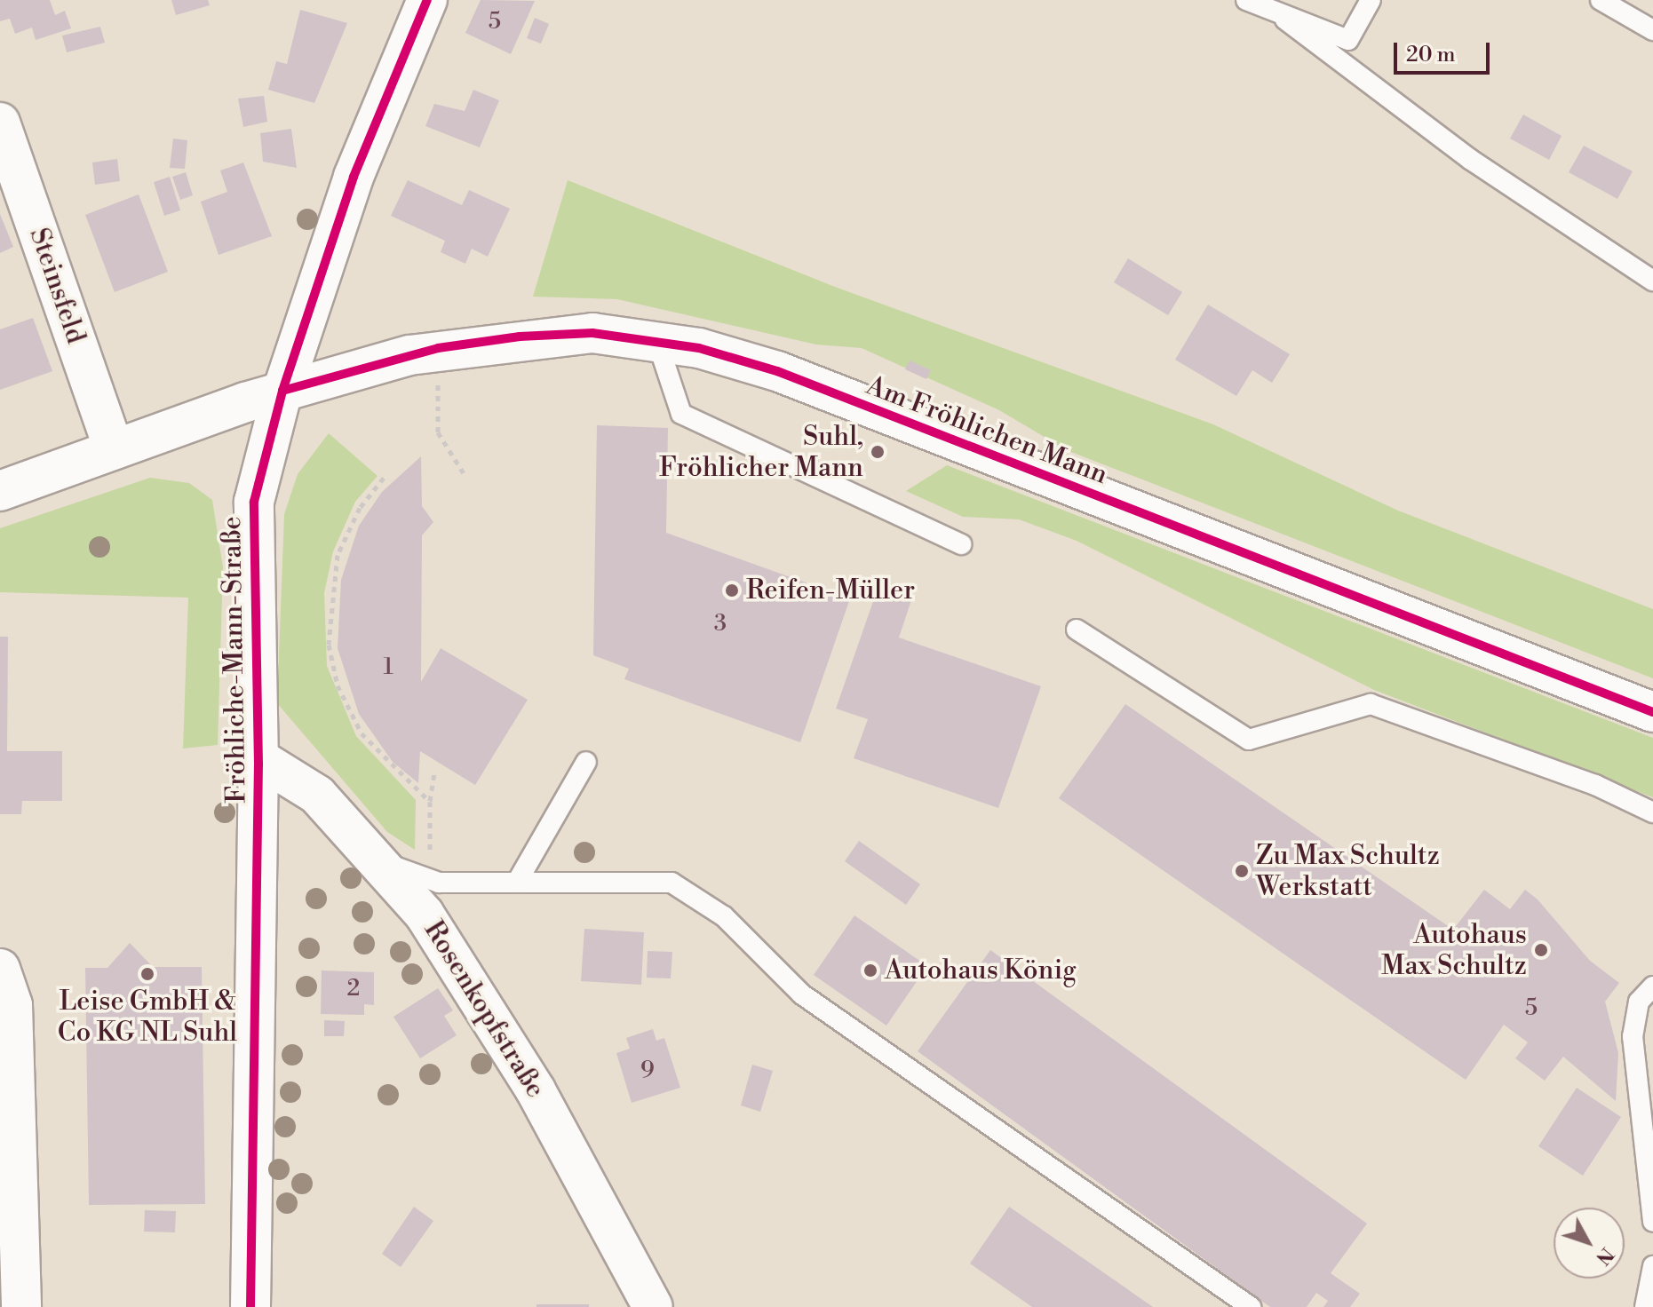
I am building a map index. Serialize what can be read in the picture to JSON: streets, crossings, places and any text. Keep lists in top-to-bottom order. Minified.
{"streets":{"street":["Steinsfeld","Am Fröhlichen Mann","Fröhliche-Mann-Straße","Rosenkopfstraße"]},"crossings":[["Steinsfeld","Am Fröhlichen Mann"],["Am Fröhlichen Mann","Fröhliche-Mann-Straße"],["Fröhliche-Mann-Straße","Rosenkopfstraße"]],"places":["Suhl, Fröhlicher Mann","Reifen-Müller","Zu Max Schultz Werkstatt","Autohaus Max Schultz","Autohaus König","Leise GmbH & Co KG NL Suhl"],"house_numbers":["5","3","1","2","5","9"],"scale_bar":"20 m","north":"bottom right"}
